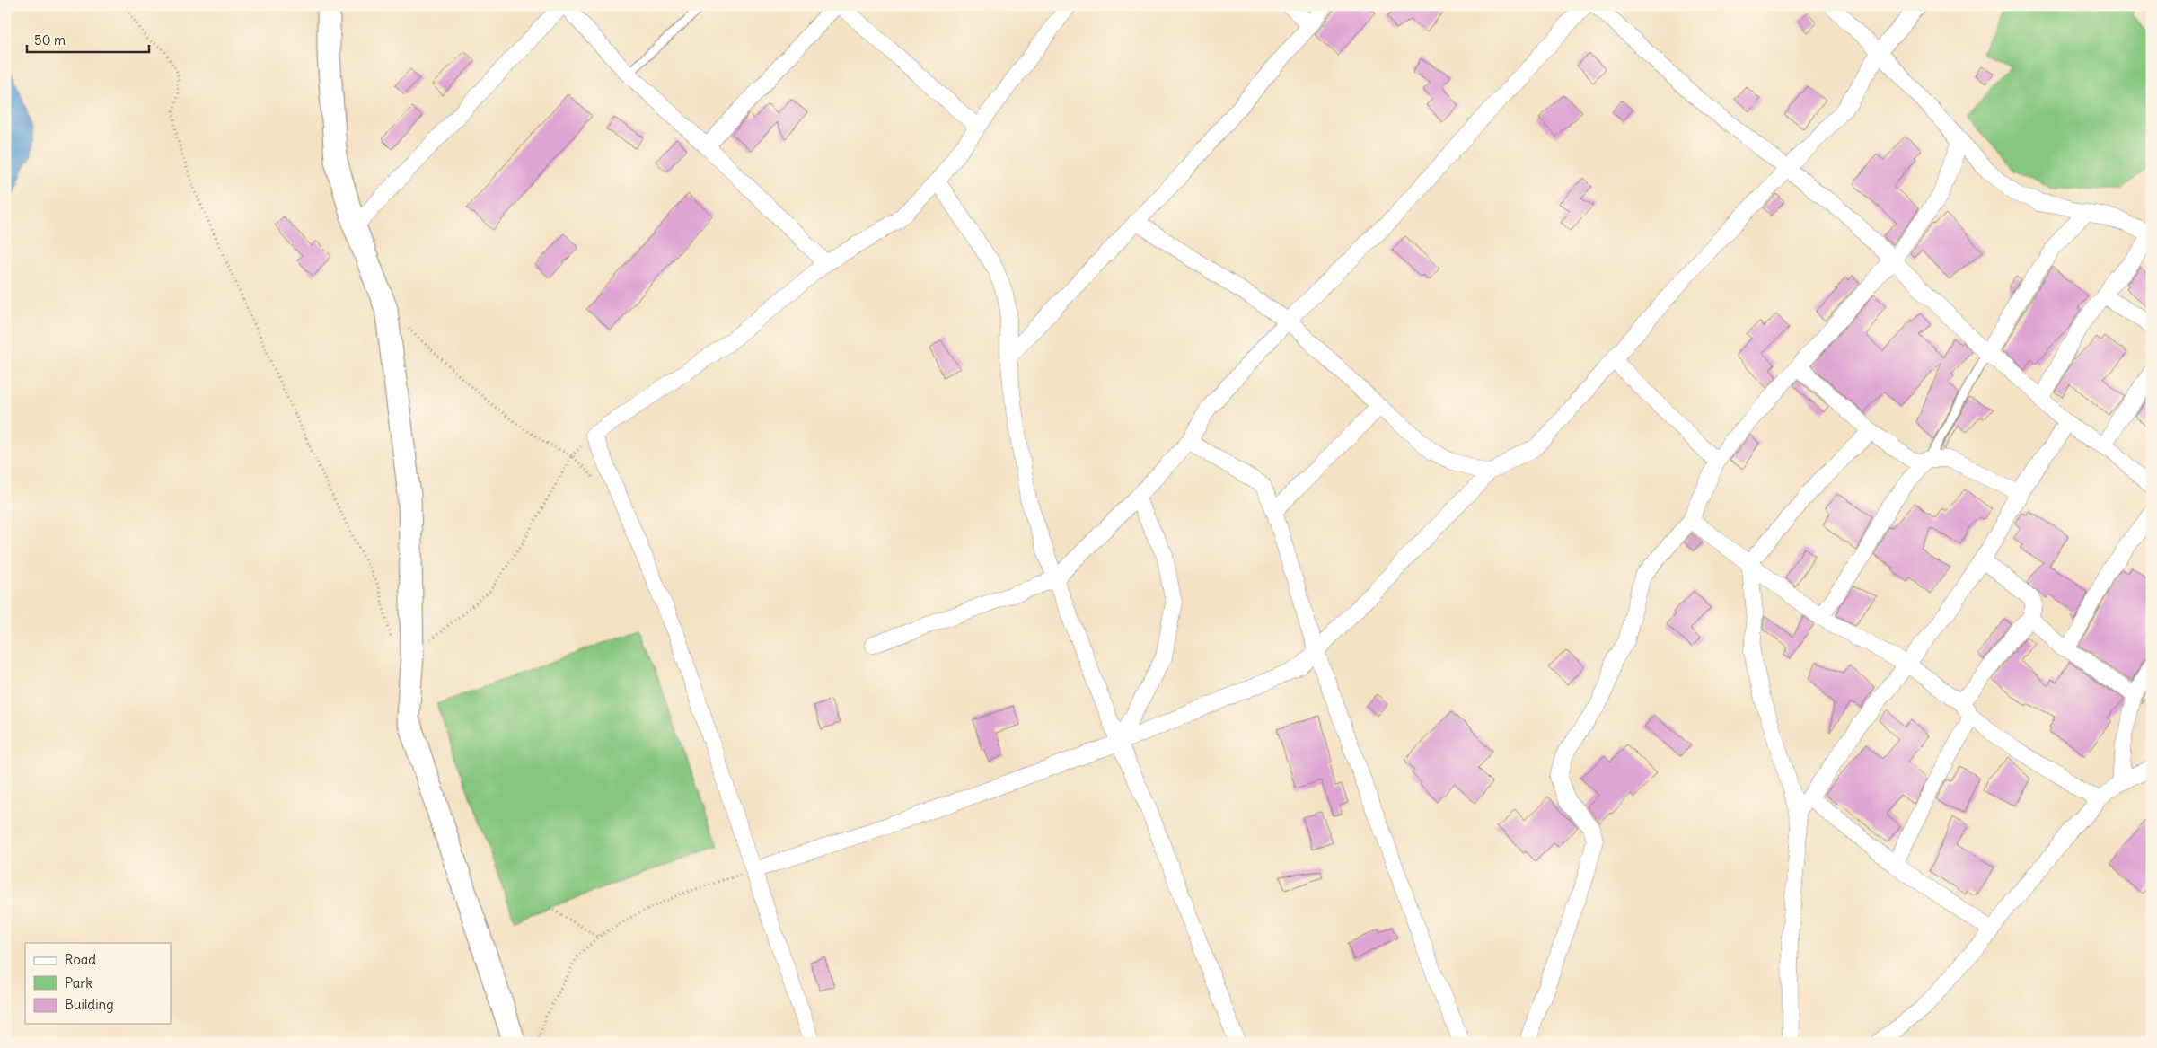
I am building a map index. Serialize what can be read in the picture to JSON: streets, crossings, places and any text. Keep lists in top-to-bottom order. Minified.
{"legend":["Road","Park","Building"],"scale_bar":"50 m"}
